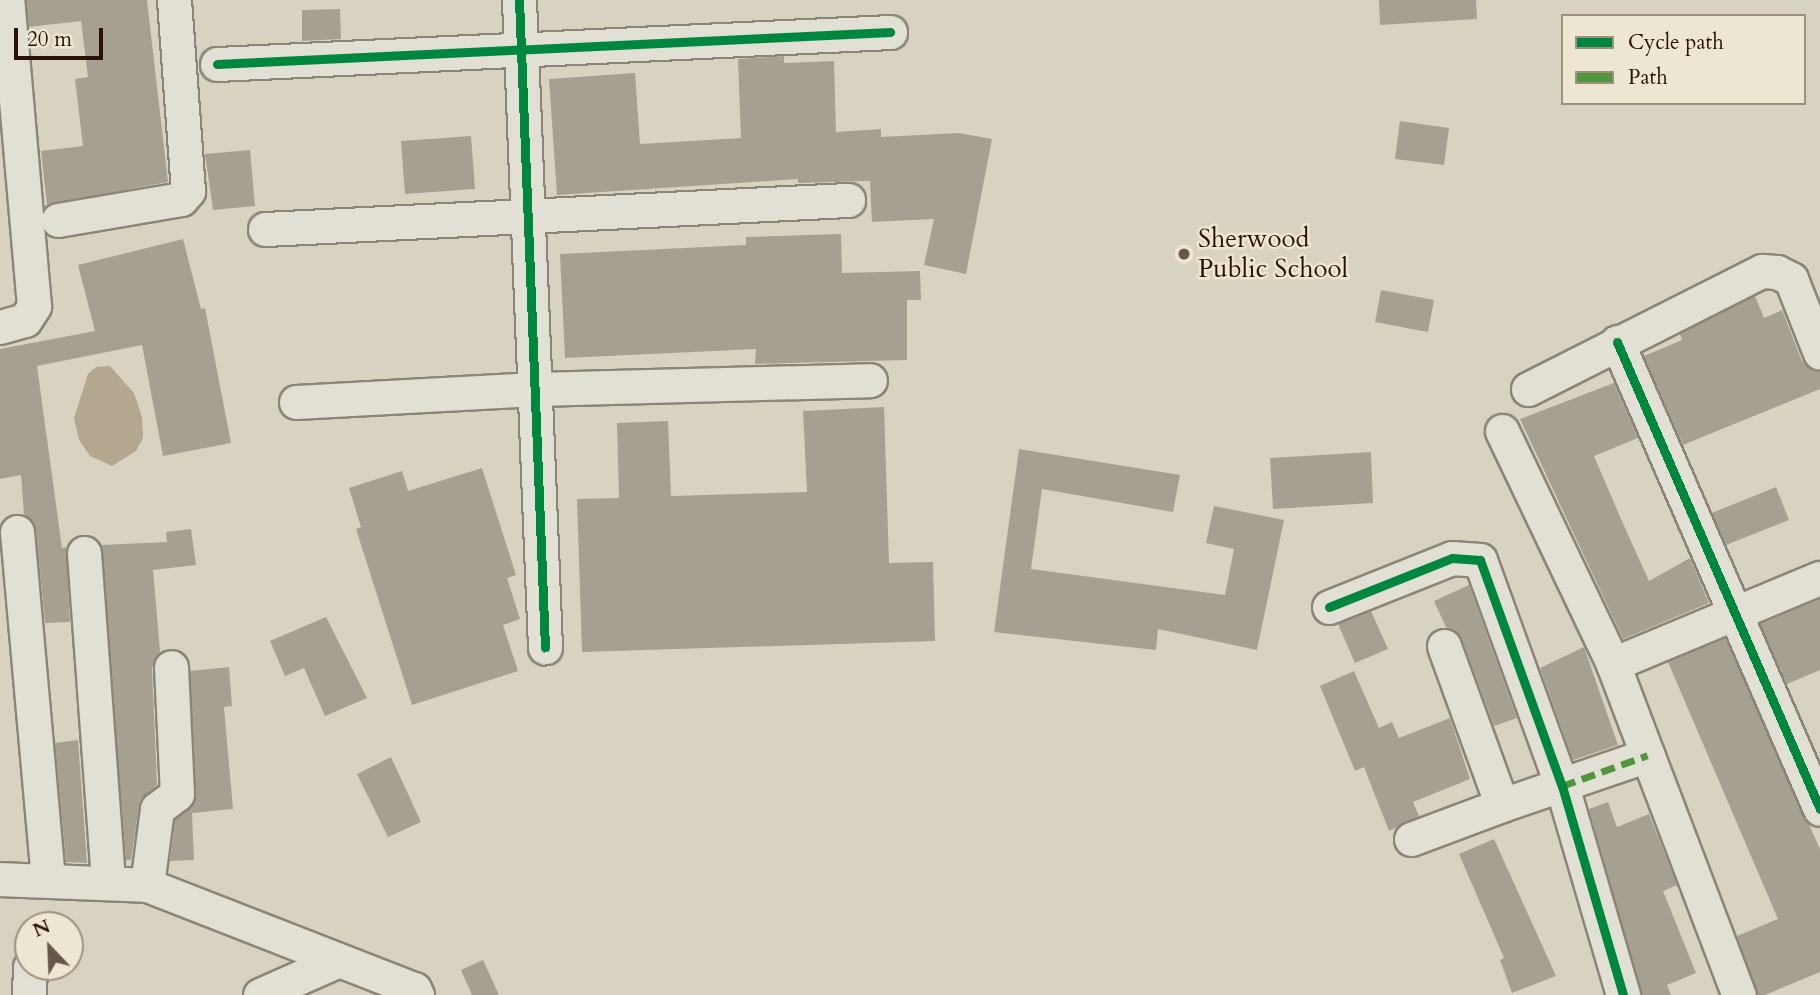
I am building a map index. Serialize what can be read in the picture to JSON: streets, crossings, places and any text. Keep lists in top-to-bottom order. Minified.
{"places":["Sherwood Public School"],"legend":["Cycle path","Path"],"scale_bar":"20 m","north":"top left"}
